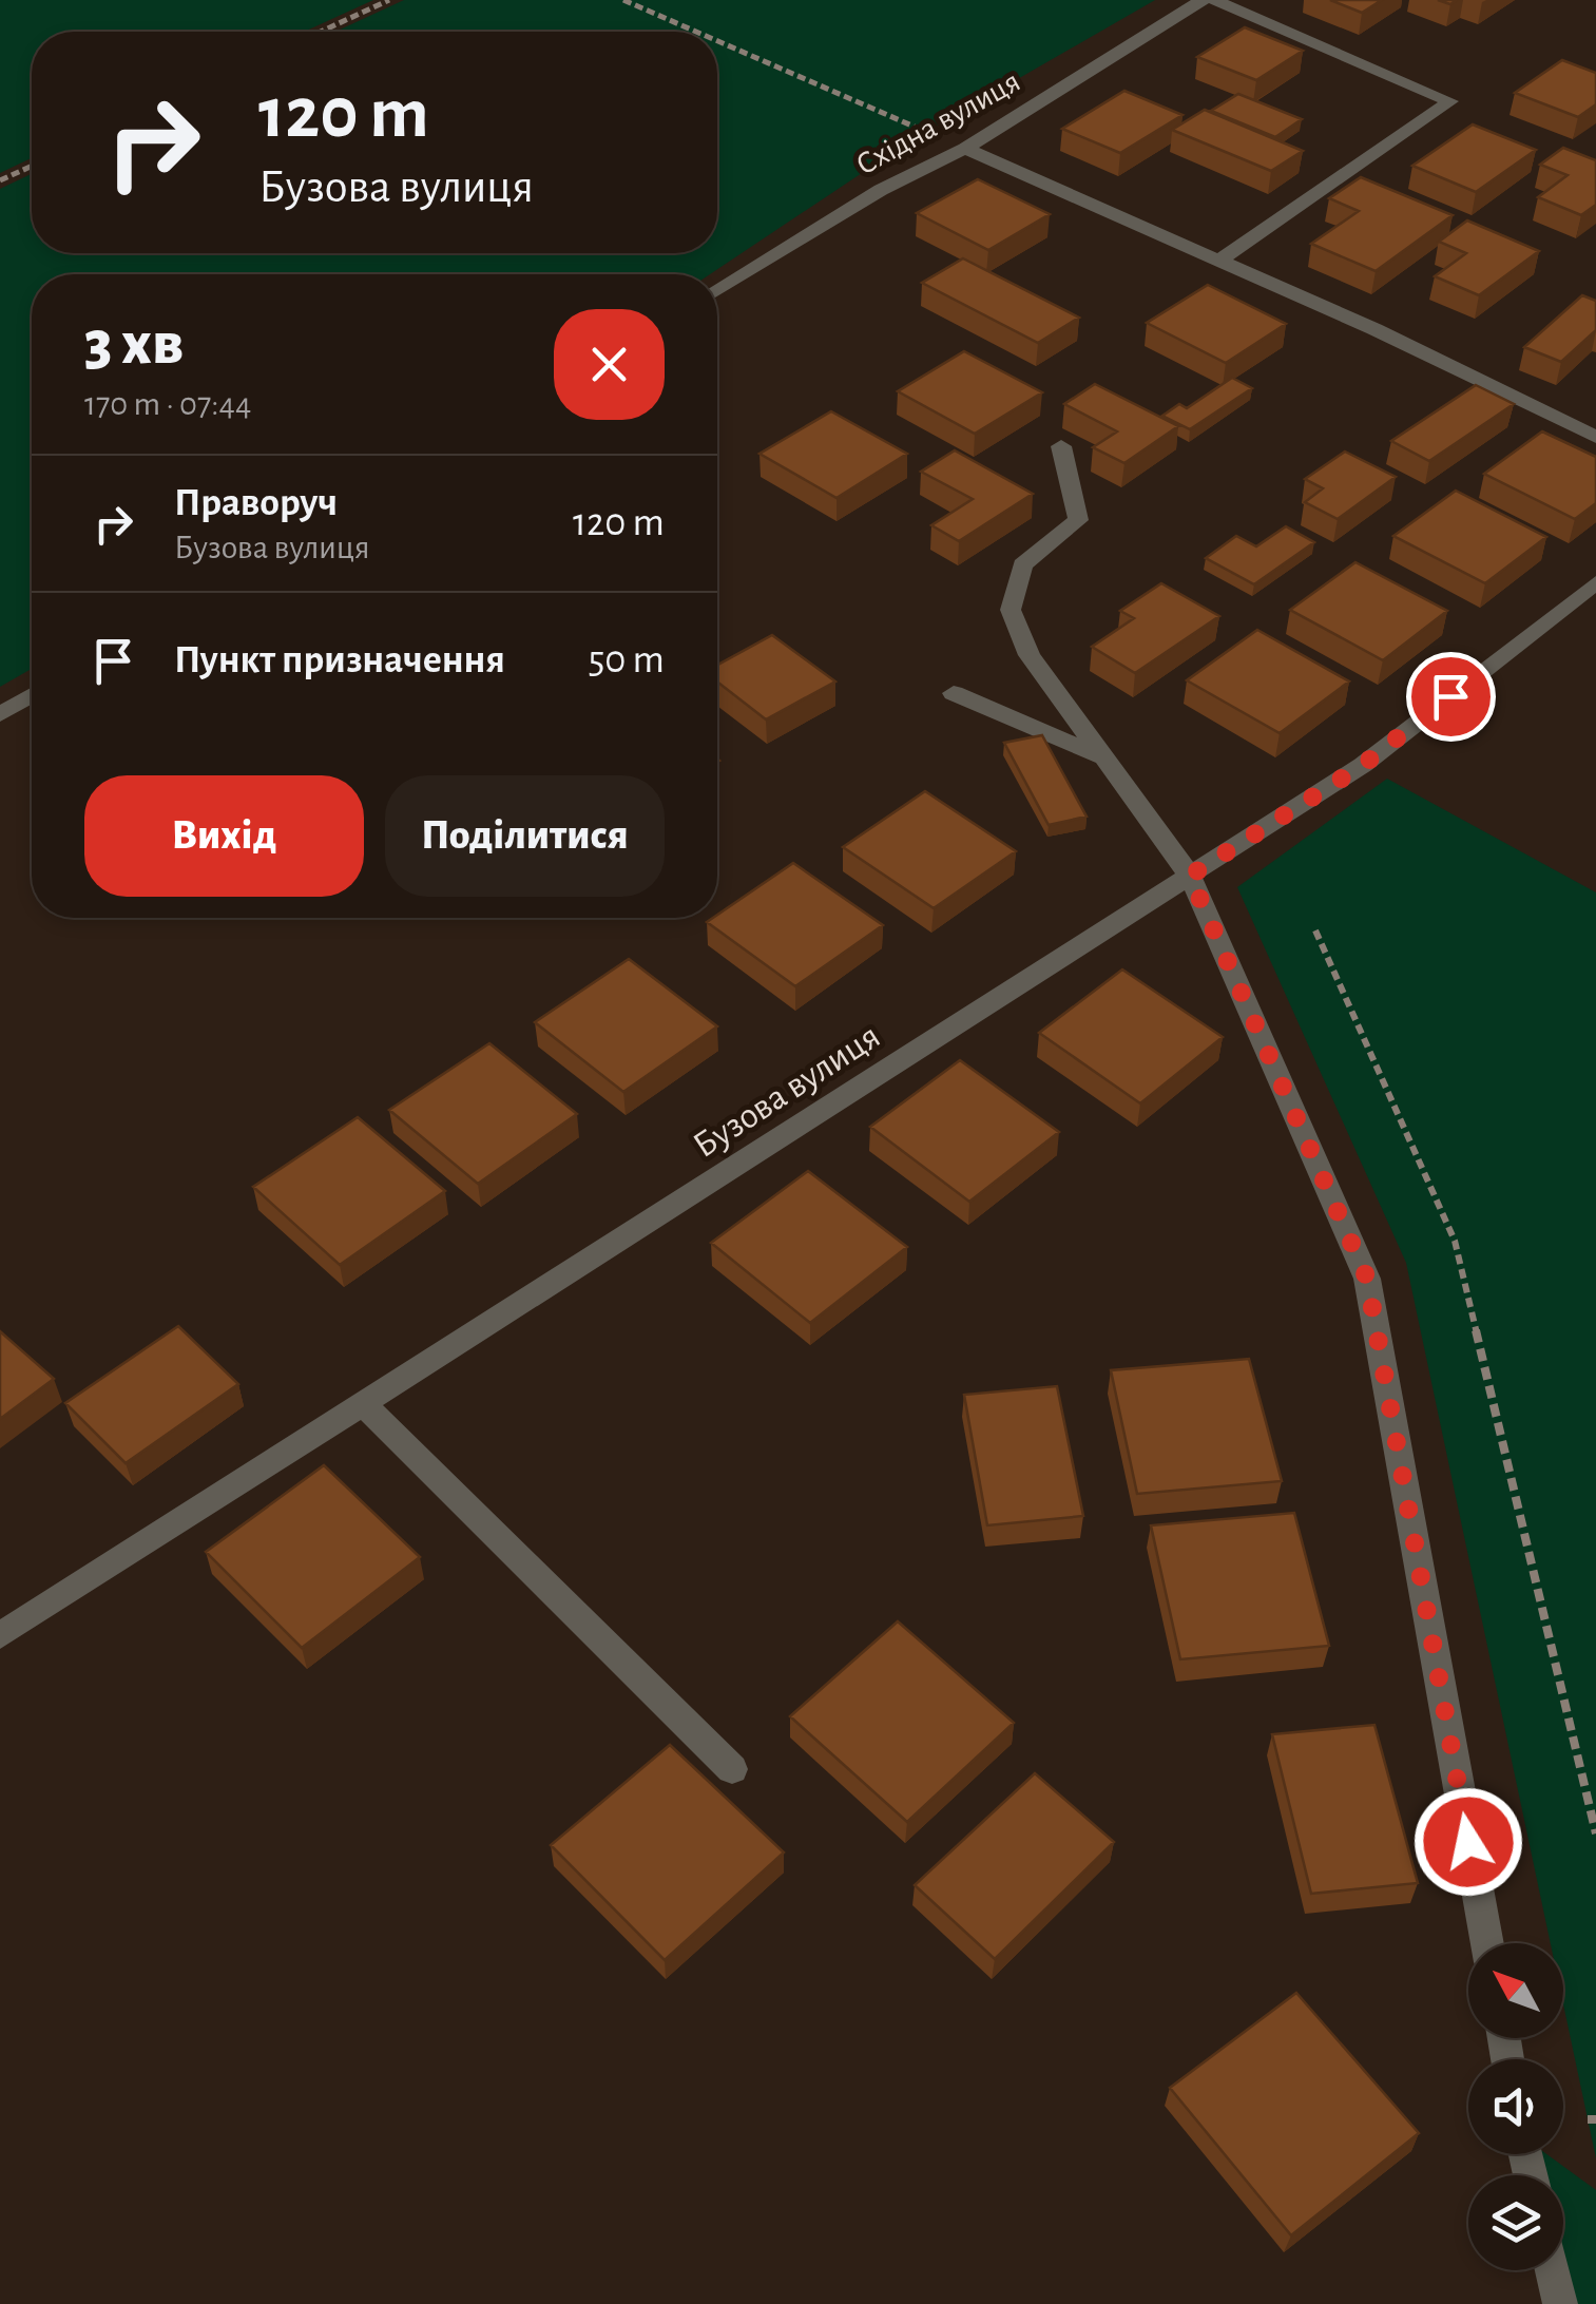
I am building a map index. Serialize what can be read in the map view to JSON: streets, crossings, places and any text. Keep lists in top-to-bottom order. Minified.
{"streets":{"street":["Східна вулиця","Бузова вулиця"]},"north":"top left","page":{"turn":["120 m","Бузова вулиця"],"heading":["3 хв","170 m · 07:44"],"list":[{"name":"Праворуч","note":"Бузова вулиця","value":"120 m"},{"name":"Пункт призначення","value":"50 m"}],"buttons":["Вихід","Поділитися"]}}
